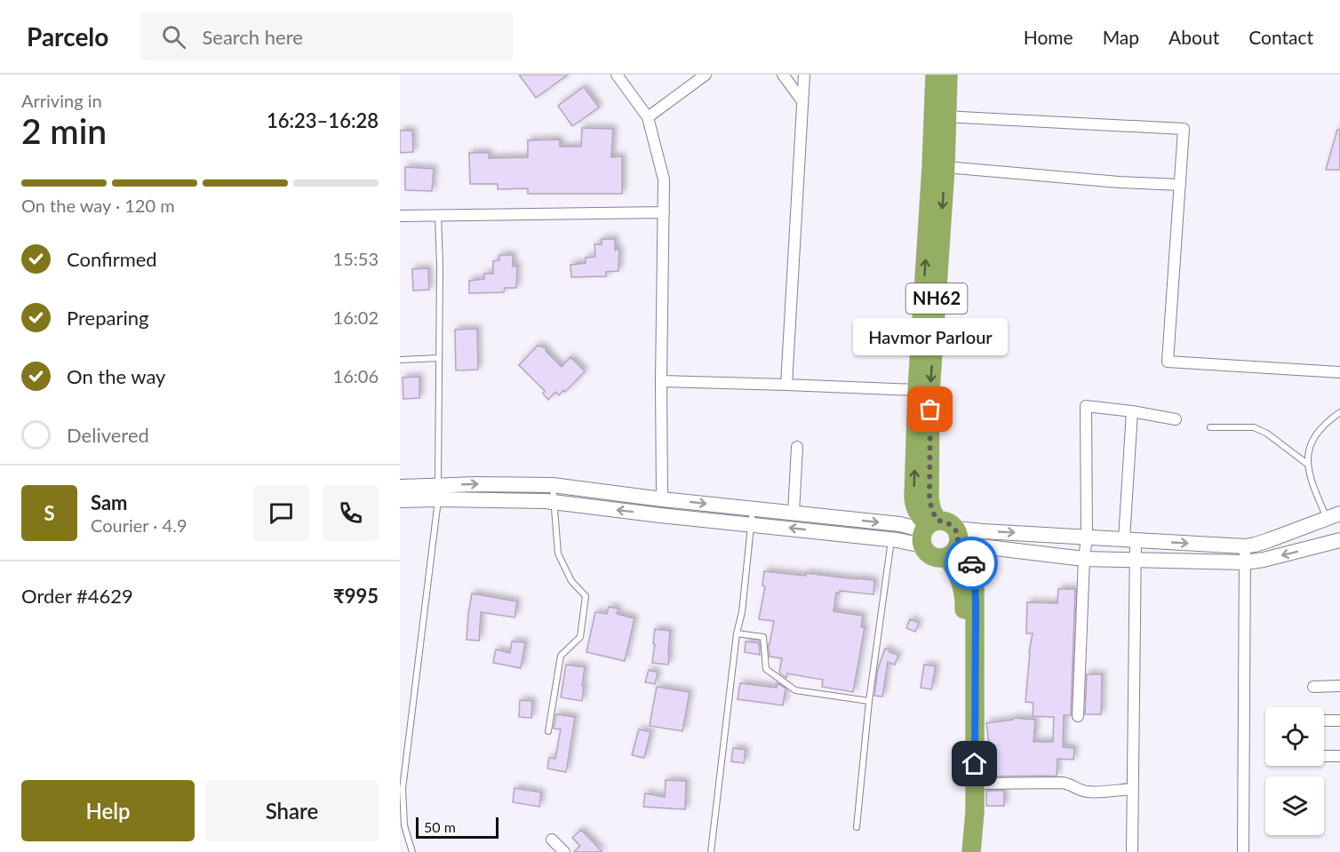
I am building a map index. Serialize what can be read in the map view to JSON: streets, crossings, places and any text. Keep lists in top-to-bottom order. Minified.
{"streets":{"highway":["NH62"]},"places":["Havmor Parlour"],"scale_bar":"50 m","page":{"header":"Parcelo","search":"Search here","nav":["Home","Map","About","Contact"],"heading":["2 min","Arriving in","16:23–16:28"],"panel":["Sam","Courier · 4.9","Order #4629","₹995"],"bar":"On the way · 120 m","list":[["Confirmed","15:53"],["Preparing","16:02"],["On the way","16:06"],"Delivered"],"bubble":"Havmor Parlour","round":"S","buttons":["Help","Share"],"scale":"50 m"}}
